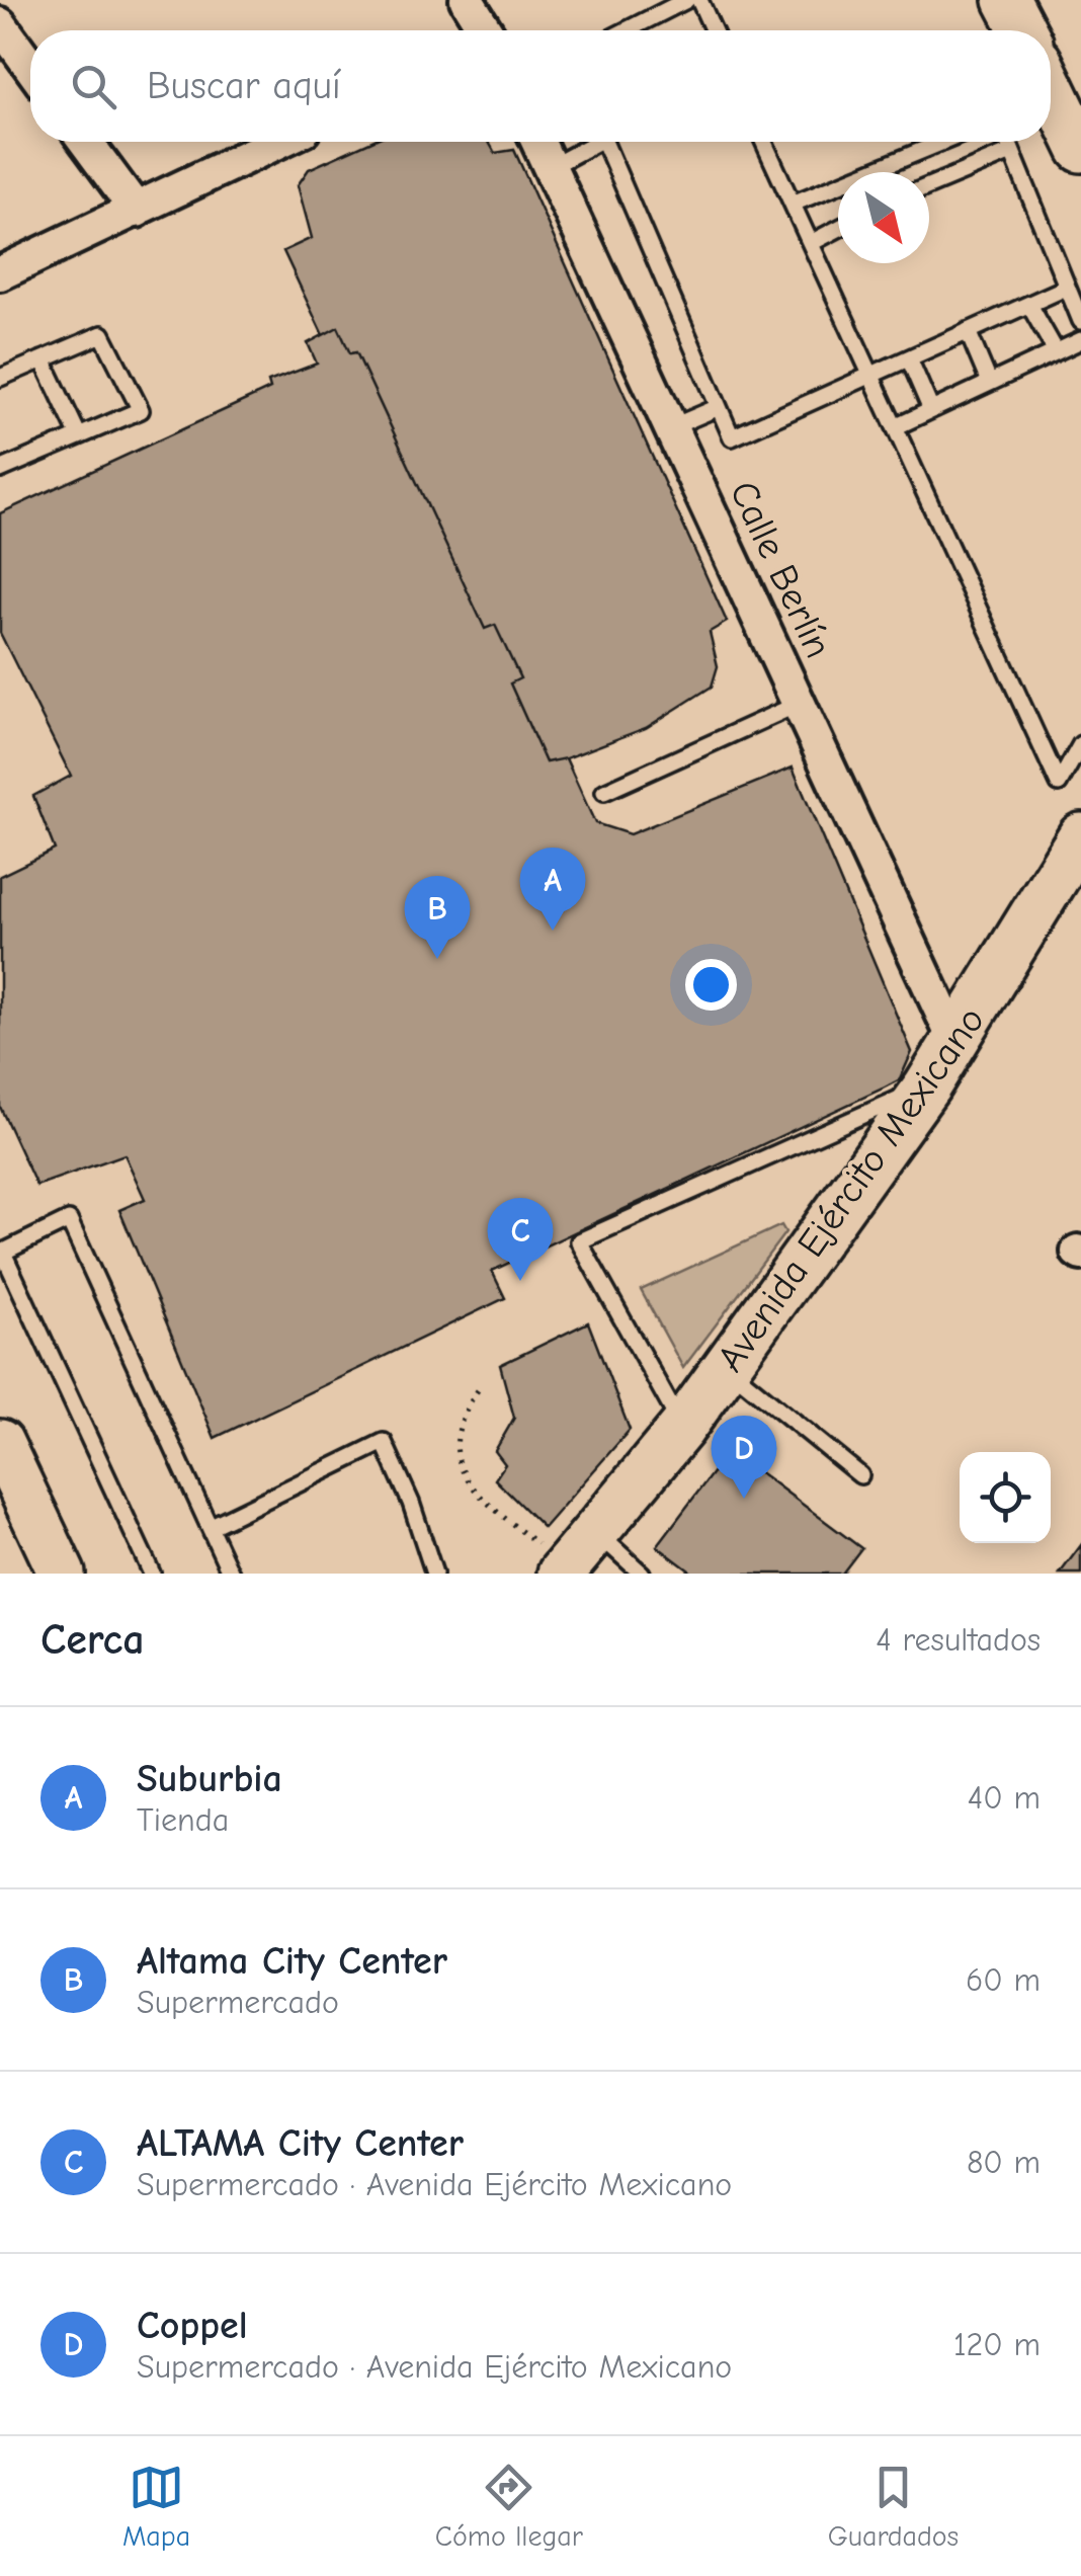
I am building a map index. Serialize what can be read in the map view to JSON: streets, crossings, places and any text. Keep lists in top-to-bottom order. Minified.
{"streets":{"main road":["Avenida Ejército Mexicano"],"street":["Calle Berlín"]},"crossings":[["Calle Berlín","Avenida Ejército Mexicano"]],"north":"bottom right","page":{"search":"Buscar aquí","pins":["A","B","C","D"],"heading":["Cerca","4 resultados"],"list":[{"mark":"A","name":"Suburbia","note":"Tienda","value":"40 m"},{"mark":"B","name":"Altama City Center","note":"Supermercado","value":"60 m"},{"mark":"C","name":"ALTAMA City Center","note":"Supermercado · Avenida Ejército Mexicano","value":"80 m"},{"mark":"D","name":"Coppel","note":"Supermercado · Avenida Ejército Mexicano","value":"120 m"}],"nav":["Mapa","Cómo llegar","Guardados"]}}
